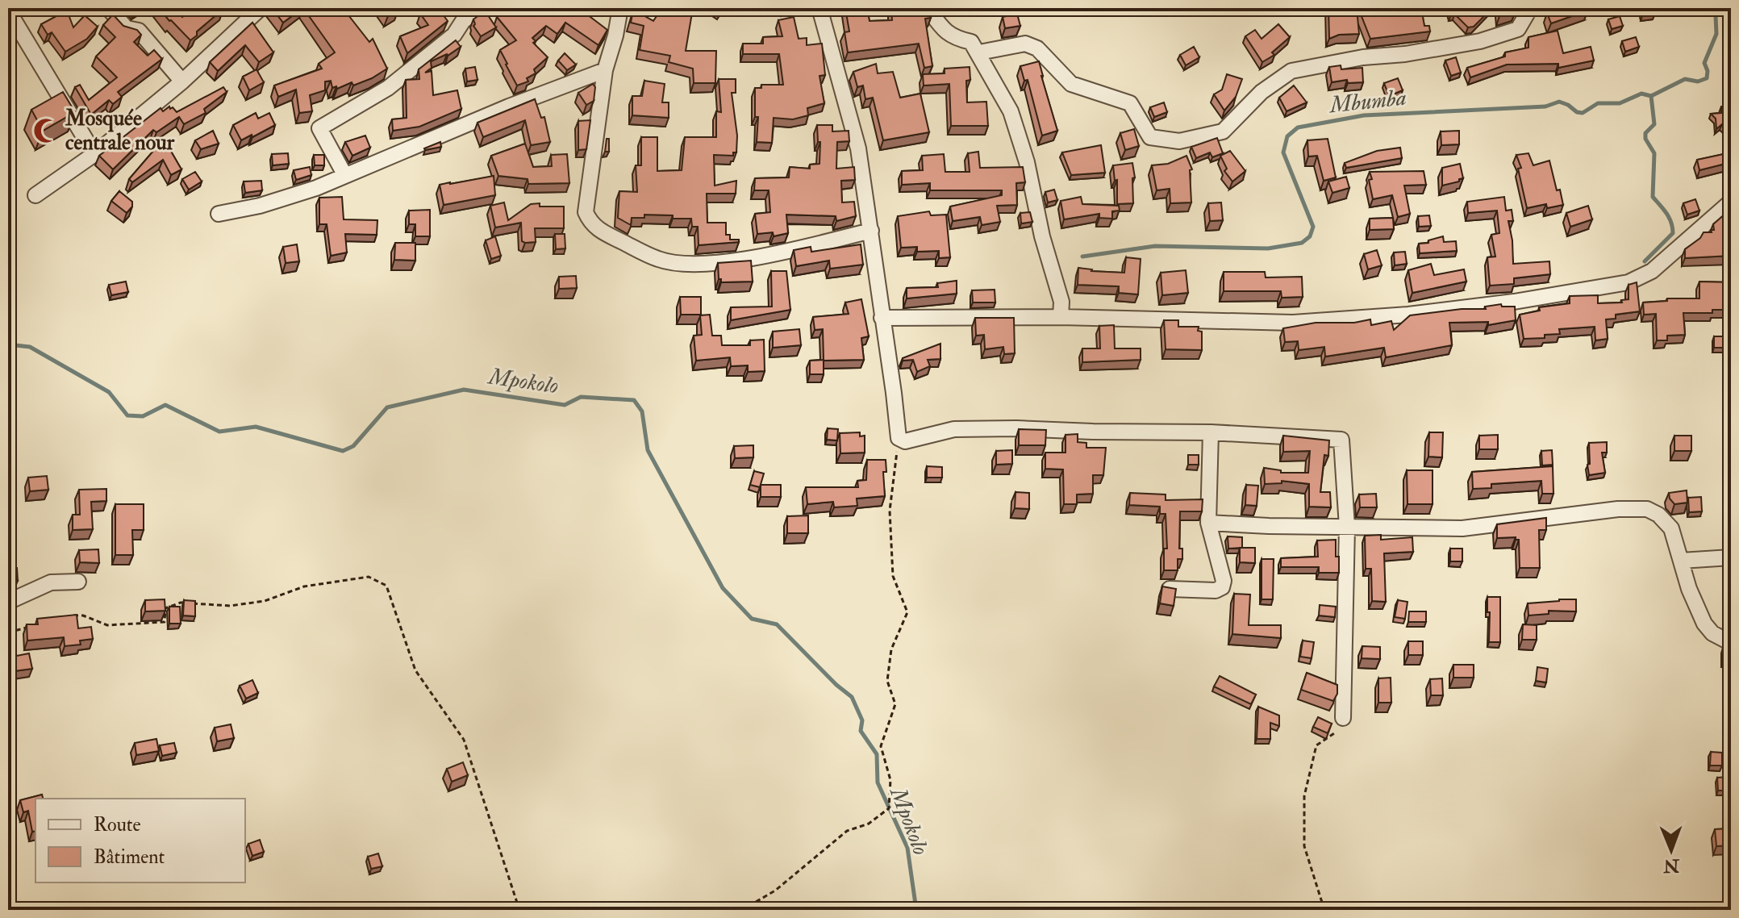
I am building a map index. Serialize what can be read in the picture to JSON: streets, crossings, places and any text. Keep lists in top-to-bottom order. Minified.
{"water":["Mbumba","Mpokolo"],"places":{"mosque":["Mosquée centrale nour"]},"legend":["Route","Bâtiment"],"north":"bottom"}
